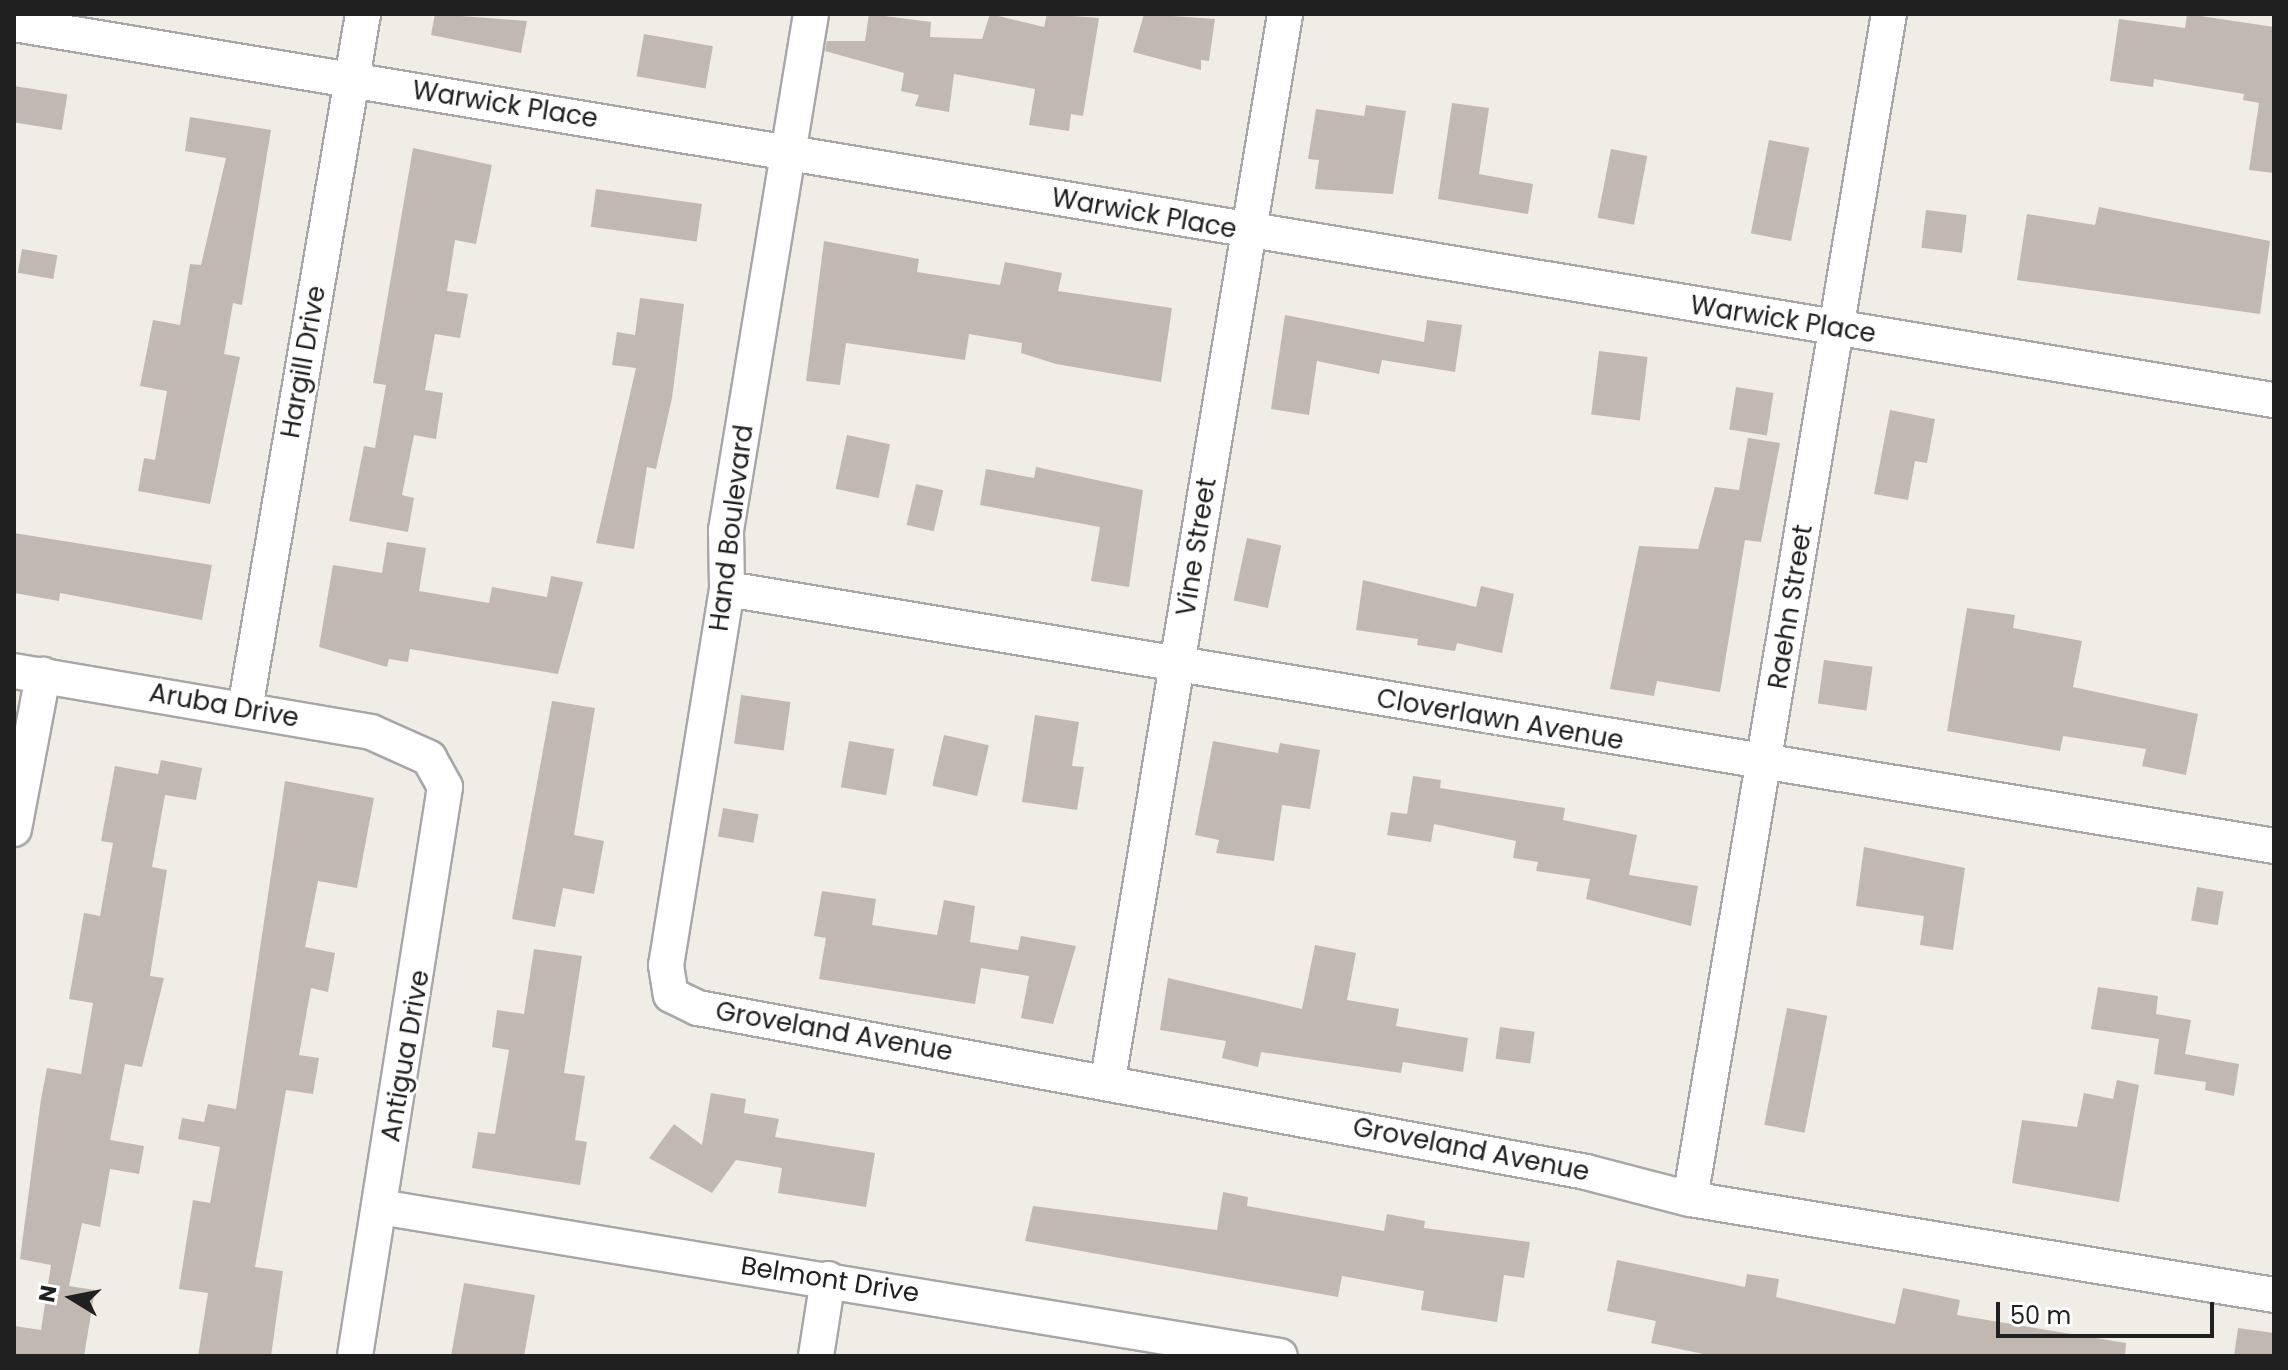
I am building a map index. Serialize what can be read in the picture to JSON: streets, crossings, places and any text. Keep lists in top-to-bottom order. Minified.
{"streets":{"street":["Warwick Place","Hargill Drive","Hand Boulevard","Vine Street","Raehn Street","Aruba Drive","Cloverlawn Avenue","Groveland Avenue","Antigua Drive","Belmont Drive"]},"crossings":[["Warwick Place","Hargill Drive"],["Warwick Place","Hand Boulevard"],["Warwick Place","Vine Street"],["Warwick Place","Raehn Street"],["Hargill Drive","Aruba Drive"],["Hand Boulevard","Cloverlawn Avenue"],["Hand Boulevard","Groveland Avenue"],["Vine Street","Cloverlawn Avenue"],["Vine Street","Groveland Avenue"],["Raehn Street","Cloverlawn Avenue"],["Raehn Street","Groveland Avenue"],["Aruba Drive","Antigua Drive"],["Antigua Drive","Belmont Drive"]],"scale_bar":"50 m","north":"left"}
